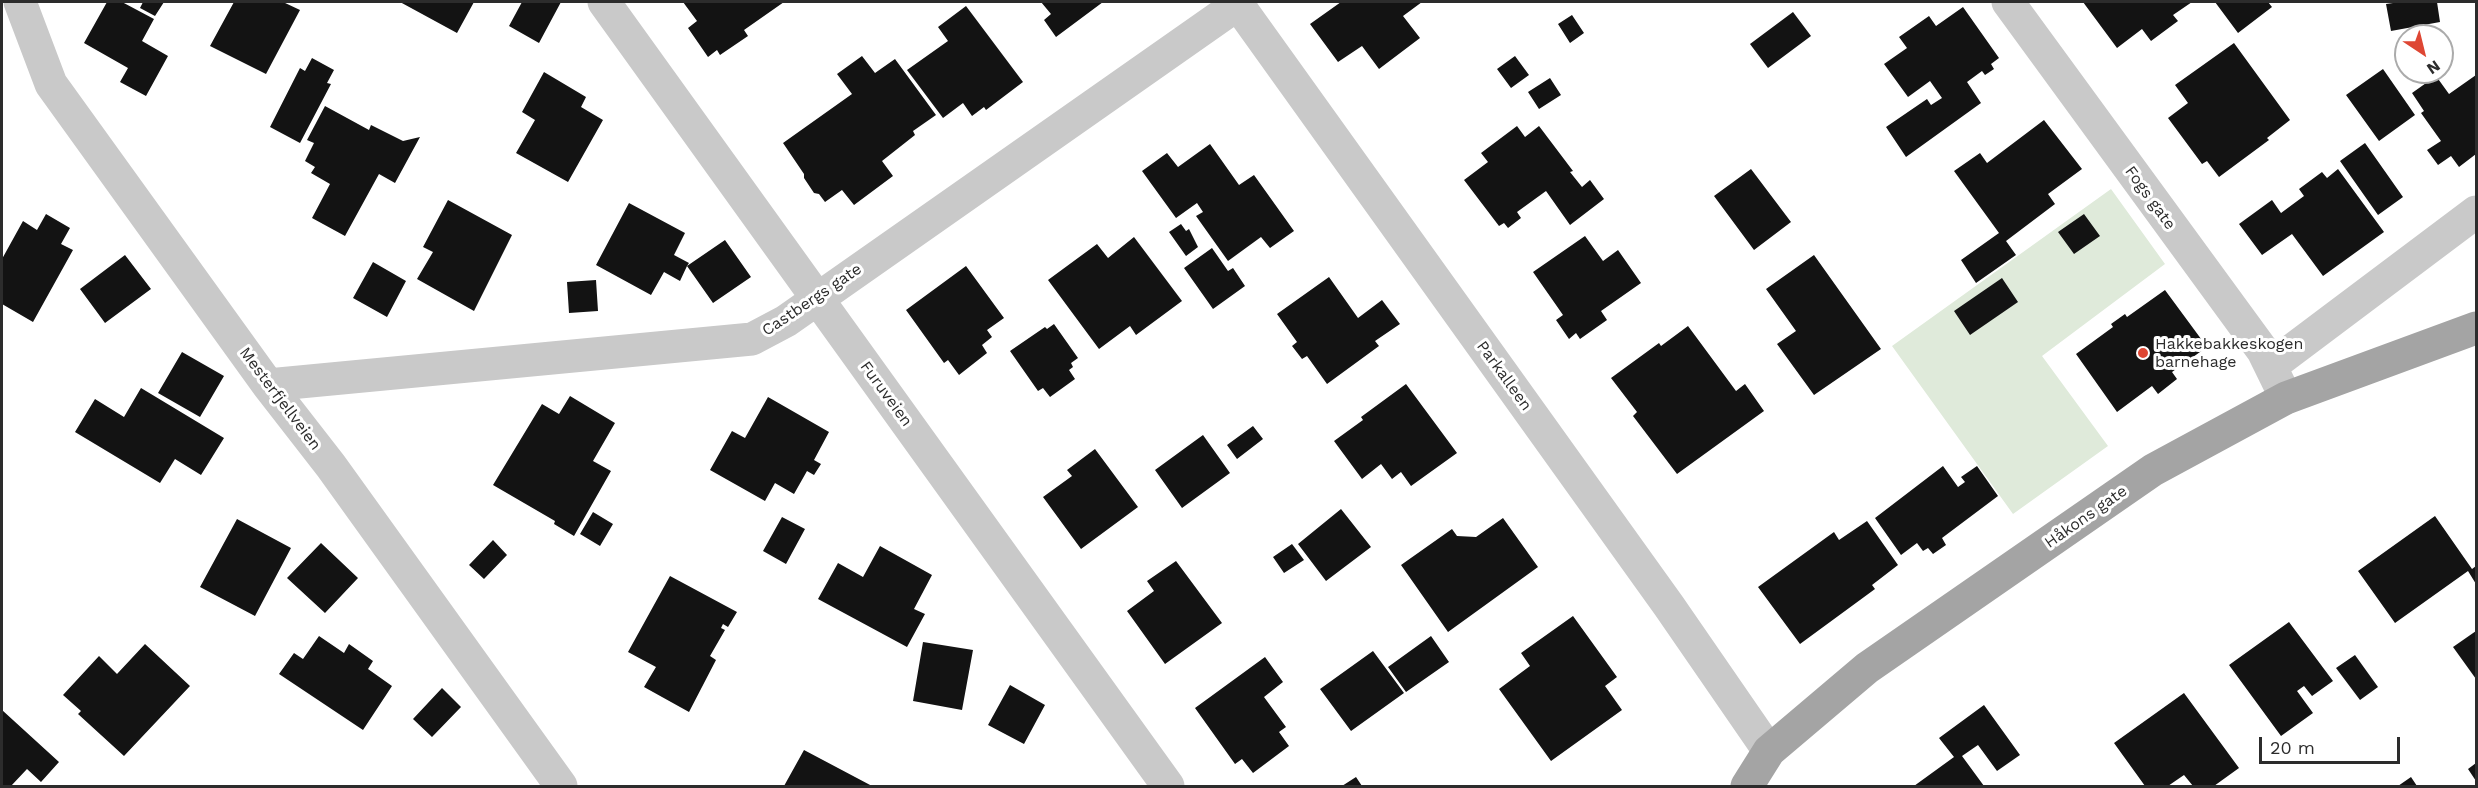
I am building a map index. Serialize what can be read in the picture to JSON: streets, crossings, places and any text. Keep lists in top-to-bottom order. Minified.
{"streets":{"main road":["Håkons gate"],"street":["Fogs gate","Castbergs gate","Parkalleen","Furuveien","Mesterfjellveien"]},"crossings":[["Fogs gate","Håkons gate"],["Castbergs gate","Parkalleen"],["Castbergs gate","Furuveien"],["Castbergs gate","Mesterfjellveien"],["Parkalleen","Håkons gate"]],"places":["Hakkebakkeskogen barnehage"],"scale_bar":"20 m","north":"bottom right"}
